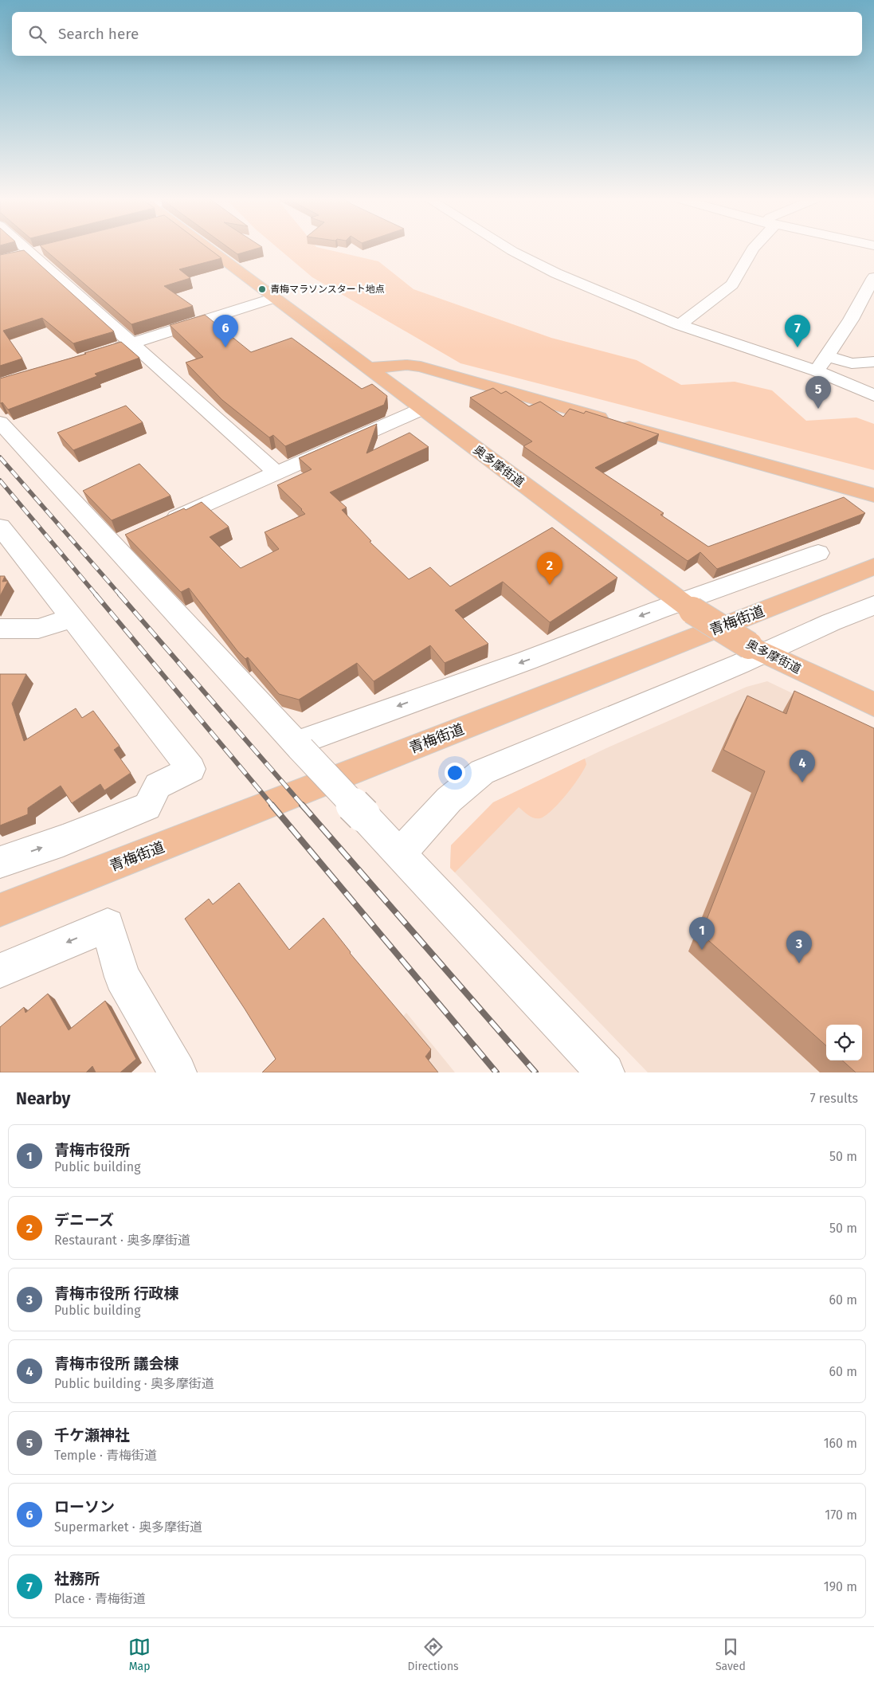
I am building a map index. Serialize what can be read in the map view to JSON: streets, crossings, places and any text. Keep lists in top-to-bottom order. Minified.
{"streets":{"main road":["奥多摩街道","青梅街道"]},"places":["青梅マラソンスタート地点"],"page":{"search":"Search here","pins":["6","7","5","2","4","1","3"],"heading":["Nearby","7 results"],"list":[{"mark":"1","name":"青梅市役所","note":"Public building","value":"50 m"},{"mark":"2","name":"デニーズ","note":"Restaurant · 奥多摩街道","value":"50 m"},{"mark":"3","name":"青梅市役所 行政棟","note":"Public building","value":"60 m"},{"mark":"4","name":"青梅市役所 議会棟","note":"Public building · 奥多摩街道","value":"60 m"},{"mark":"5","name":"千ケ瀬神社","note":"Temple · 青梅街道","value":"160 m"},{"mark":"6","name":"ローソン","note":"Supermarket · 奥多摩街道","value":"170 m"},{"mark":"7","name":"社務所","note":"Place · 青梅街道","value":"190 m"}],"nav":["Map","Directions","Saved"]}}
